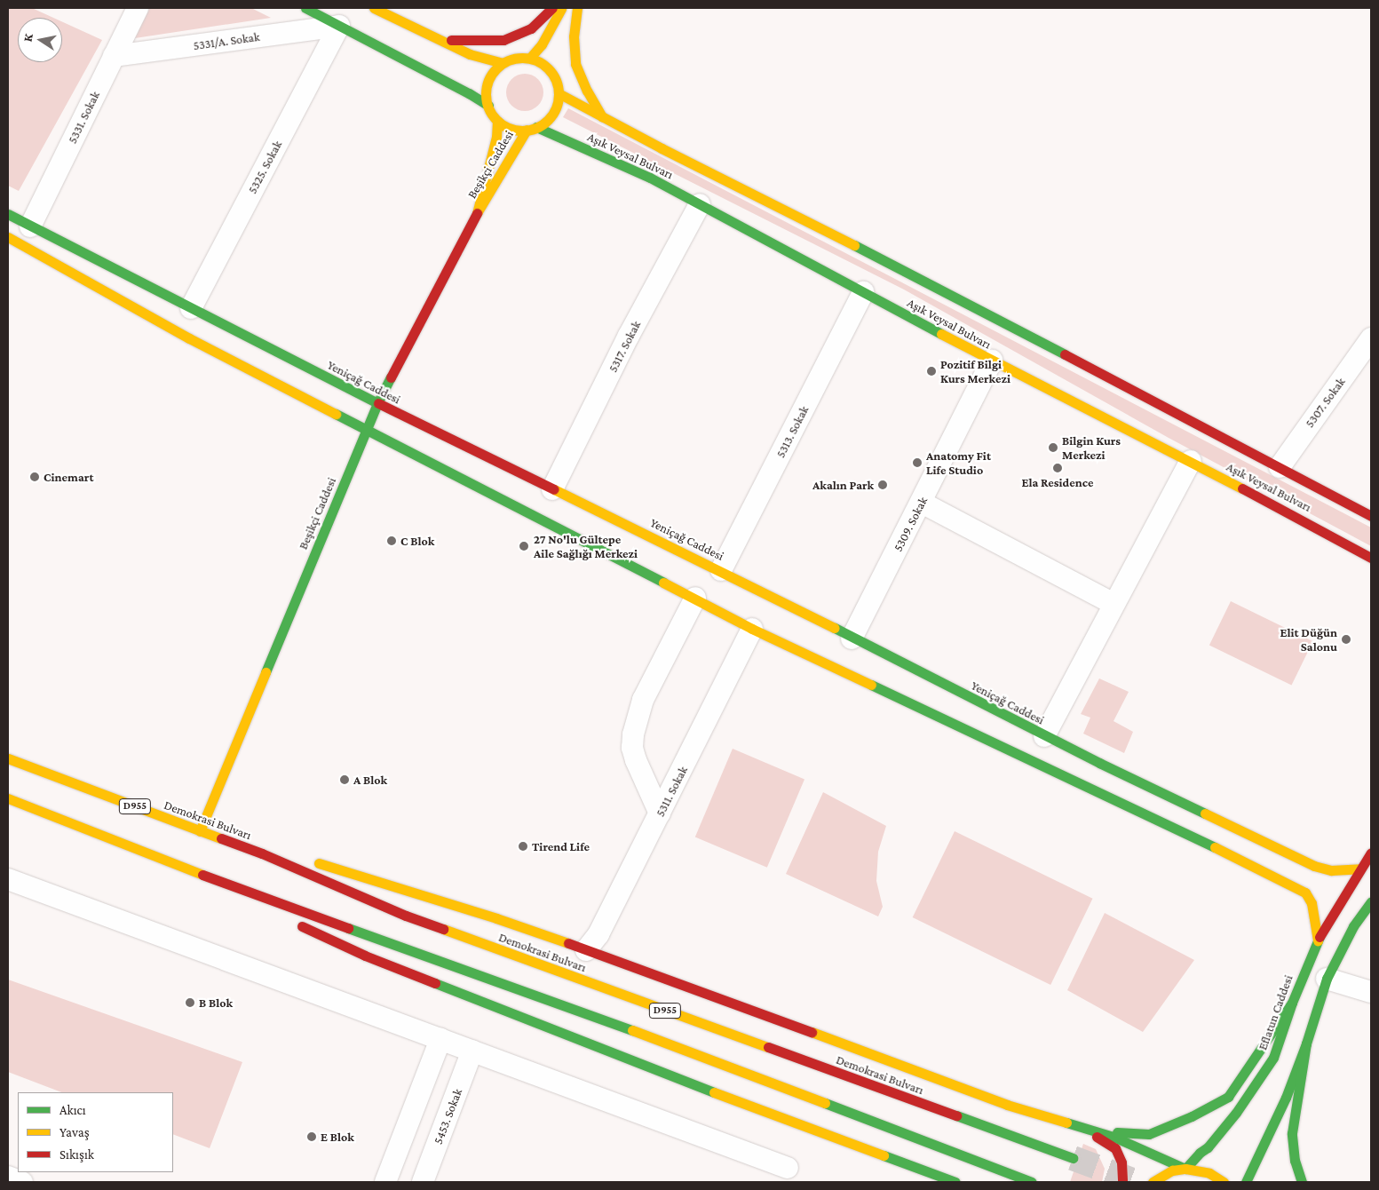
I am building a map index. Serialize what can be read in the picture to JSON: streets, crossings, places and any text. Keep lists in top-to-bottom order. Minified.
{"streets":{"main road":["Aşık Veysal Bulvarı","Beşikçi Caddesi","Yeniçağ Caddesi","D955","Demokrasi Bulvarı","Eflatun Caddesi"],"street":["5331/A. Sokak","5331. Sokak","5325. Sokak","5317. Sokak","5307. Sokak","5313. Sokak","5309. Sokak","5311. Sokak","5453. Sokak"]},"crossings":[["5331/A. Sokak","5331. Sokak"],["5331/A. Sokak","5325. Sokak"],["5331. Sokak","Yeniçağ Caddesi"],["Aşık Veysal Bulvarı","Beşikçi Caddesi"],["Aşık Veysal Bulvarı","5317. Sokak"],["Aşık Veysal Bulvarı","5307. Sokak"],["Aşık Veysal Bulvarı","5313. Sokak"],["Aşık Veysal Bulvarı","5309. Sokak"],["Beşikçi Caddesi","Yeniçağ Caddesi"],["Beşikçi Caddesi","Demokrasi Bulvarı"],["5325. Sokak","Yeniçağ Caddesi"],["5317. Sokak","Yeniçağ Caddesi"],["Yeniçağ Caddesi","5313. Sokak"],["Yeniçağ Caddesi","5309. Sokak"],["Yeniçağ Caddesi","Eflatun Caddesi"]],"places":["Pozitif Bilgi Kurs Merkezi","Bilgin Kurs Merkezi","Anatomy Fit Life Studio","Ela Residence","Cinemart","Akalın Park","C Blok","27 No'lu Gültepe Aile Sağlığı Merkezi","Elit Düğün Salonu","A Blok","Tirend Life","B Blok","E Blok"],"legend":["Akıcı","Yavaş","Sıkışık"],"north":"left"}
